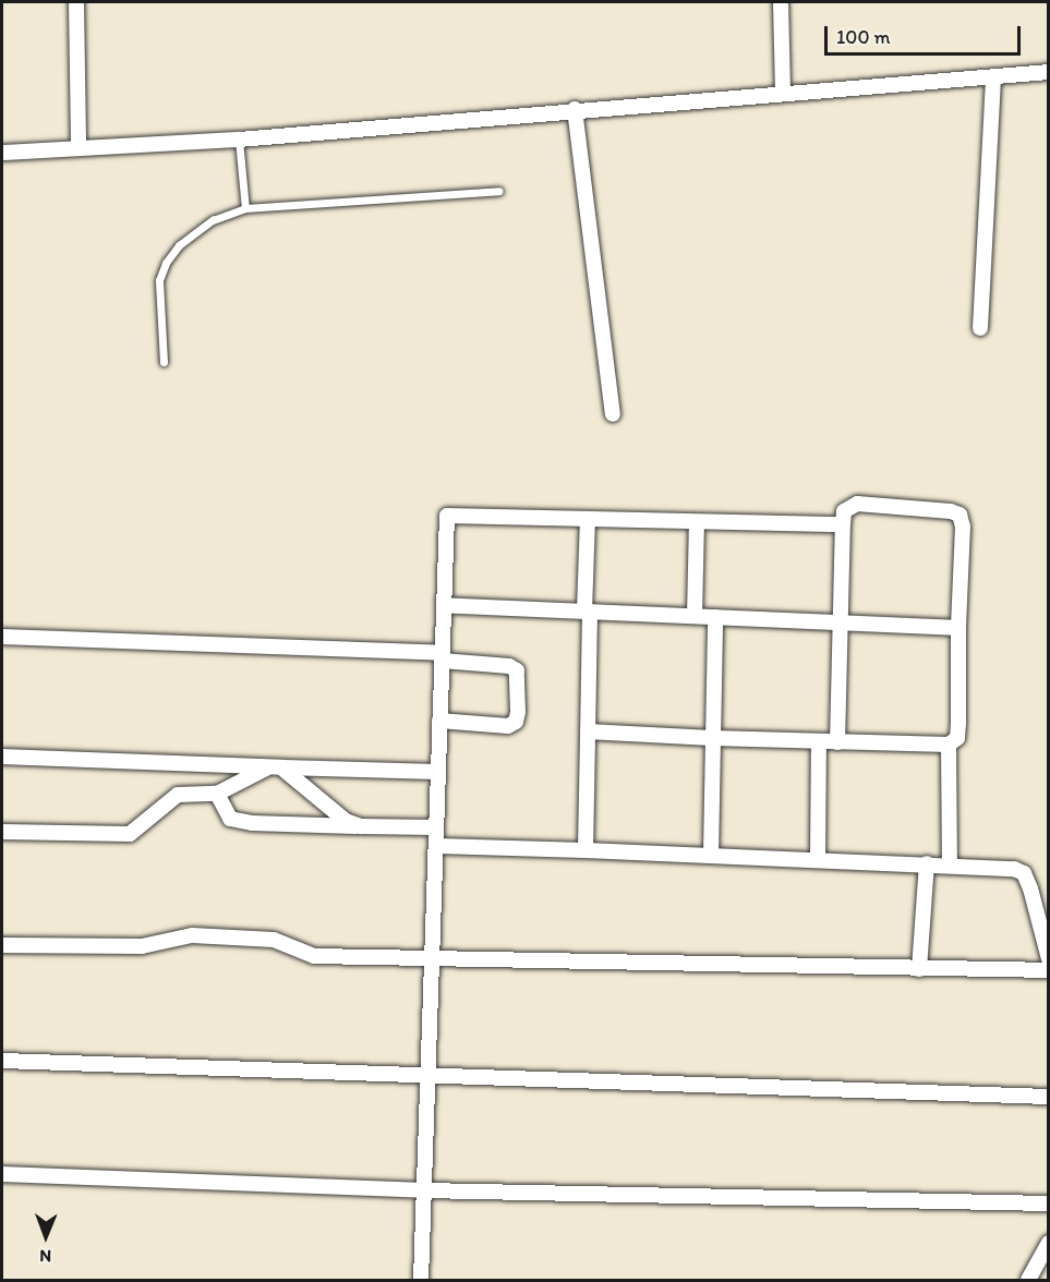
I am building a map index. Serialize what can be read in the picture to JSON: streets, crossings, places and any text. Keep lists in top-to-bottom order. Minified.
{"scale_bar":"100 m","north":"bottom"}
